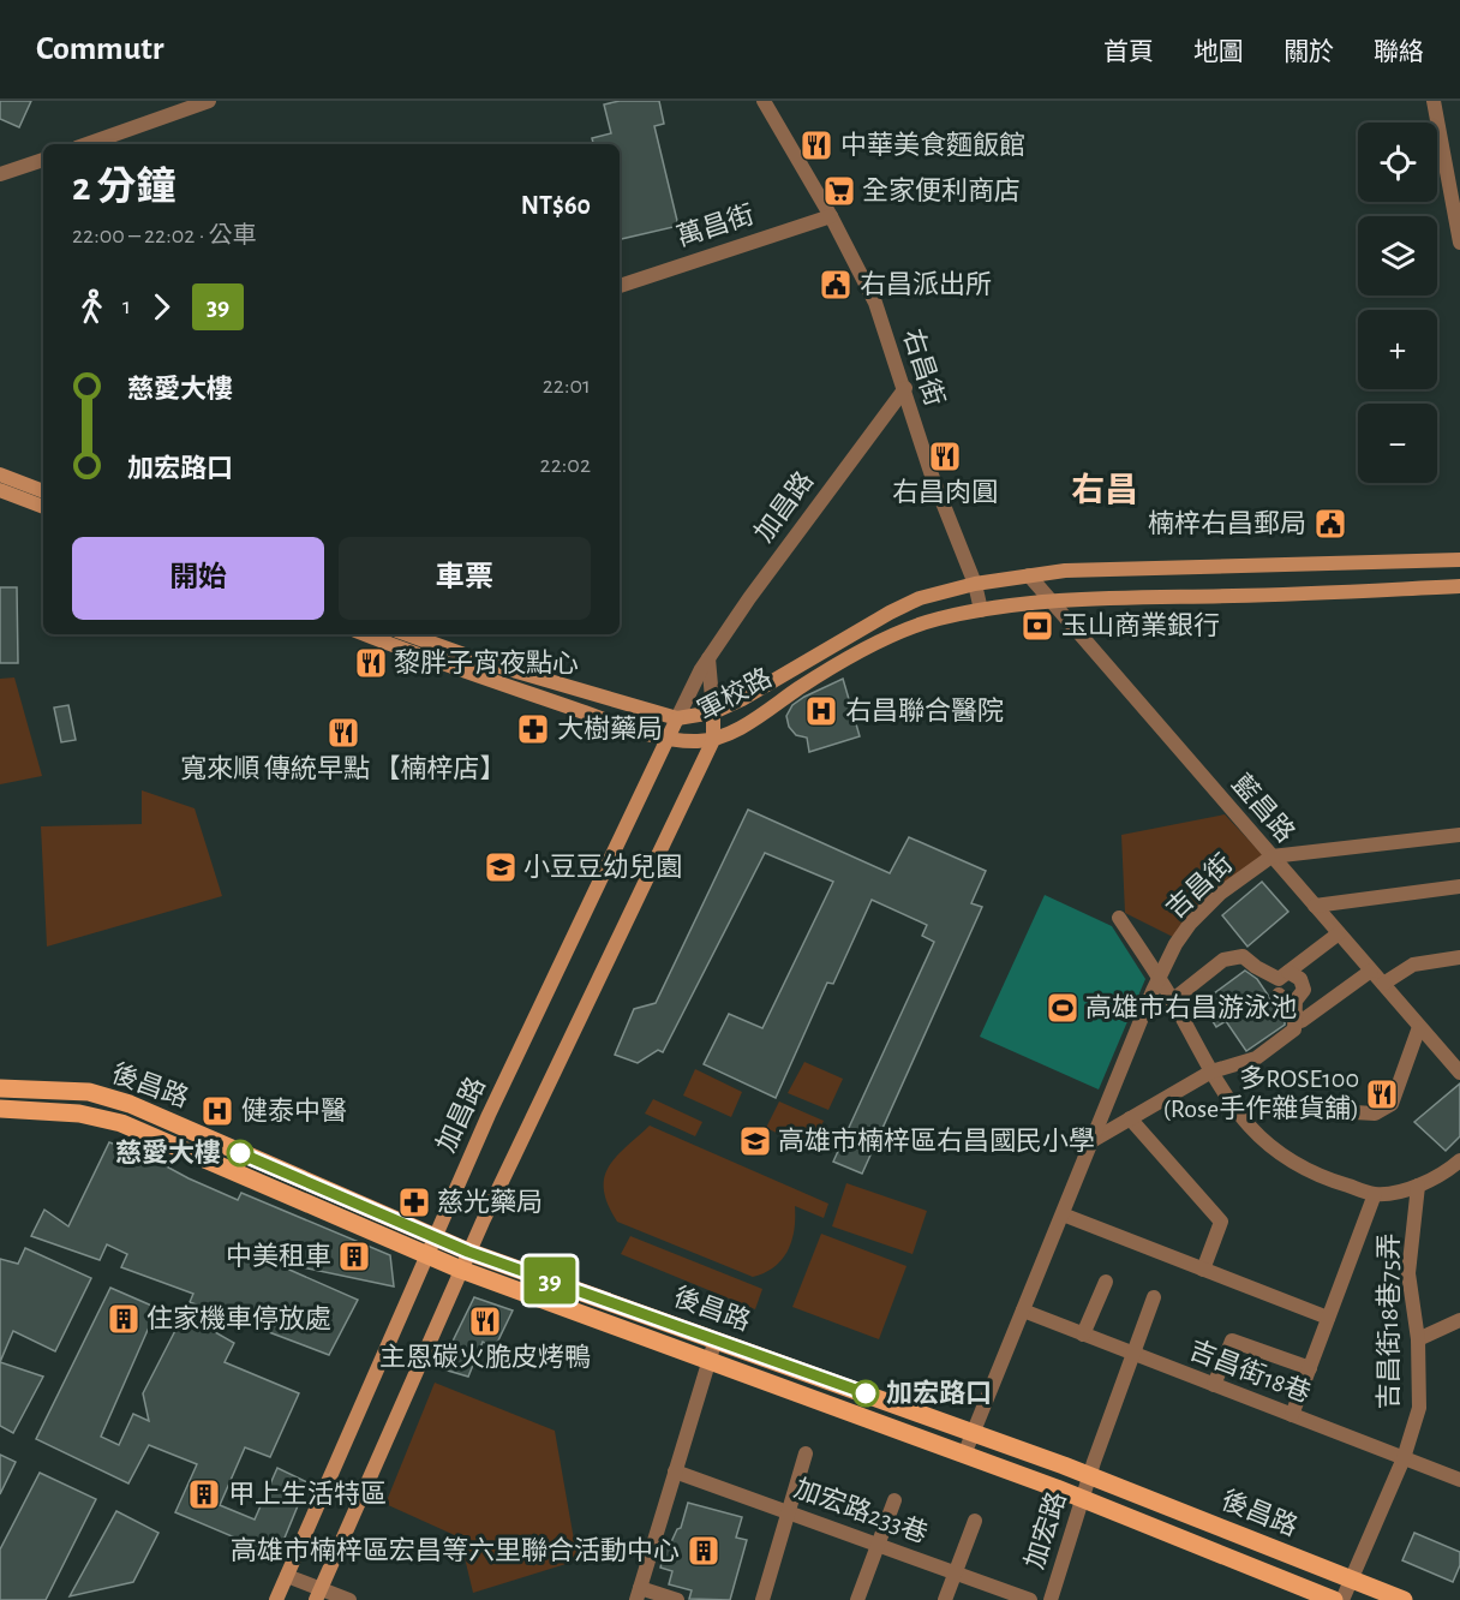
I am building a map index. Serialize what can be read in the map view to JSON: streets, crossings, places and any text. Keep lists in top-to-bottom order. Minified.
{"streets":{"main road":["後昌路"],"street":["萬昌街","右昌街","加昌路","軍校路","藍昌路","吉昌街","吉昌街18巷75弄","吉昌街18巷","加宏路233巷","加宏路"]},"crossings":[["萬昌街","右昌街"],["右昌街","加昌路"],["右昌街","軍校路"],["加昌路","軍校路"],["加昌路","後昌路"],["軍校路","藍昌路"],["藍昌路","吉昌街"],["吉昌街","後昌路"],["吉昌街","吉昌街18巷"],["後昌路","吉昌街18巷75弄"],["後昌路","加宏路"],["吉昌街18巷75弄","吉昌街18巷"],["吉昌街18巷","加宏路"]],"districts":["右昌"],"places":{"restaurant":["中華美食麵飯館","右昌肉圓","黎胖子宵夜點心","寬來順 傳統早點 【楠梓店】","多ROSE100 (Rose手作雜貨舖)","主恩碳火脆皮烤鴨"],"supermarket":["全家便利商店"],"public building":["右昌派出所","楠梓右昌郵局"],"bank":["玉山商業銀行"],"hospital":["右昌聯合醫院","健泰中醫"],"pharmacy":["大樹藥局","慈光藥局"],"school or university":["小豆豆幼兒園","高雄市楠梓區右昌國民小學"],"sports":["高雄市右昌游泳池"],"other":["慈愛大樓","加宏路口"],"building":["中美租車","住家機車停放處","甲上生活特區","高雄市楠梓區宏昌等六里聯合活動中心"]},"lines":["bus line 39"],"page":{"header":"Commutr","nav":["首頁","地圖","關於","聯絡"],"on_map":"39","map_buttons":["+","−"],"heading":["2 分鐘","22:00 – 22:02 · 公車","NT$60"],"legs":["1","39"],"list":[{"name":"慈愛大樓","value":"22:01"},{"name":"加宏路口","value":"22:02"}],"buttons":["開始","車票"]}}
